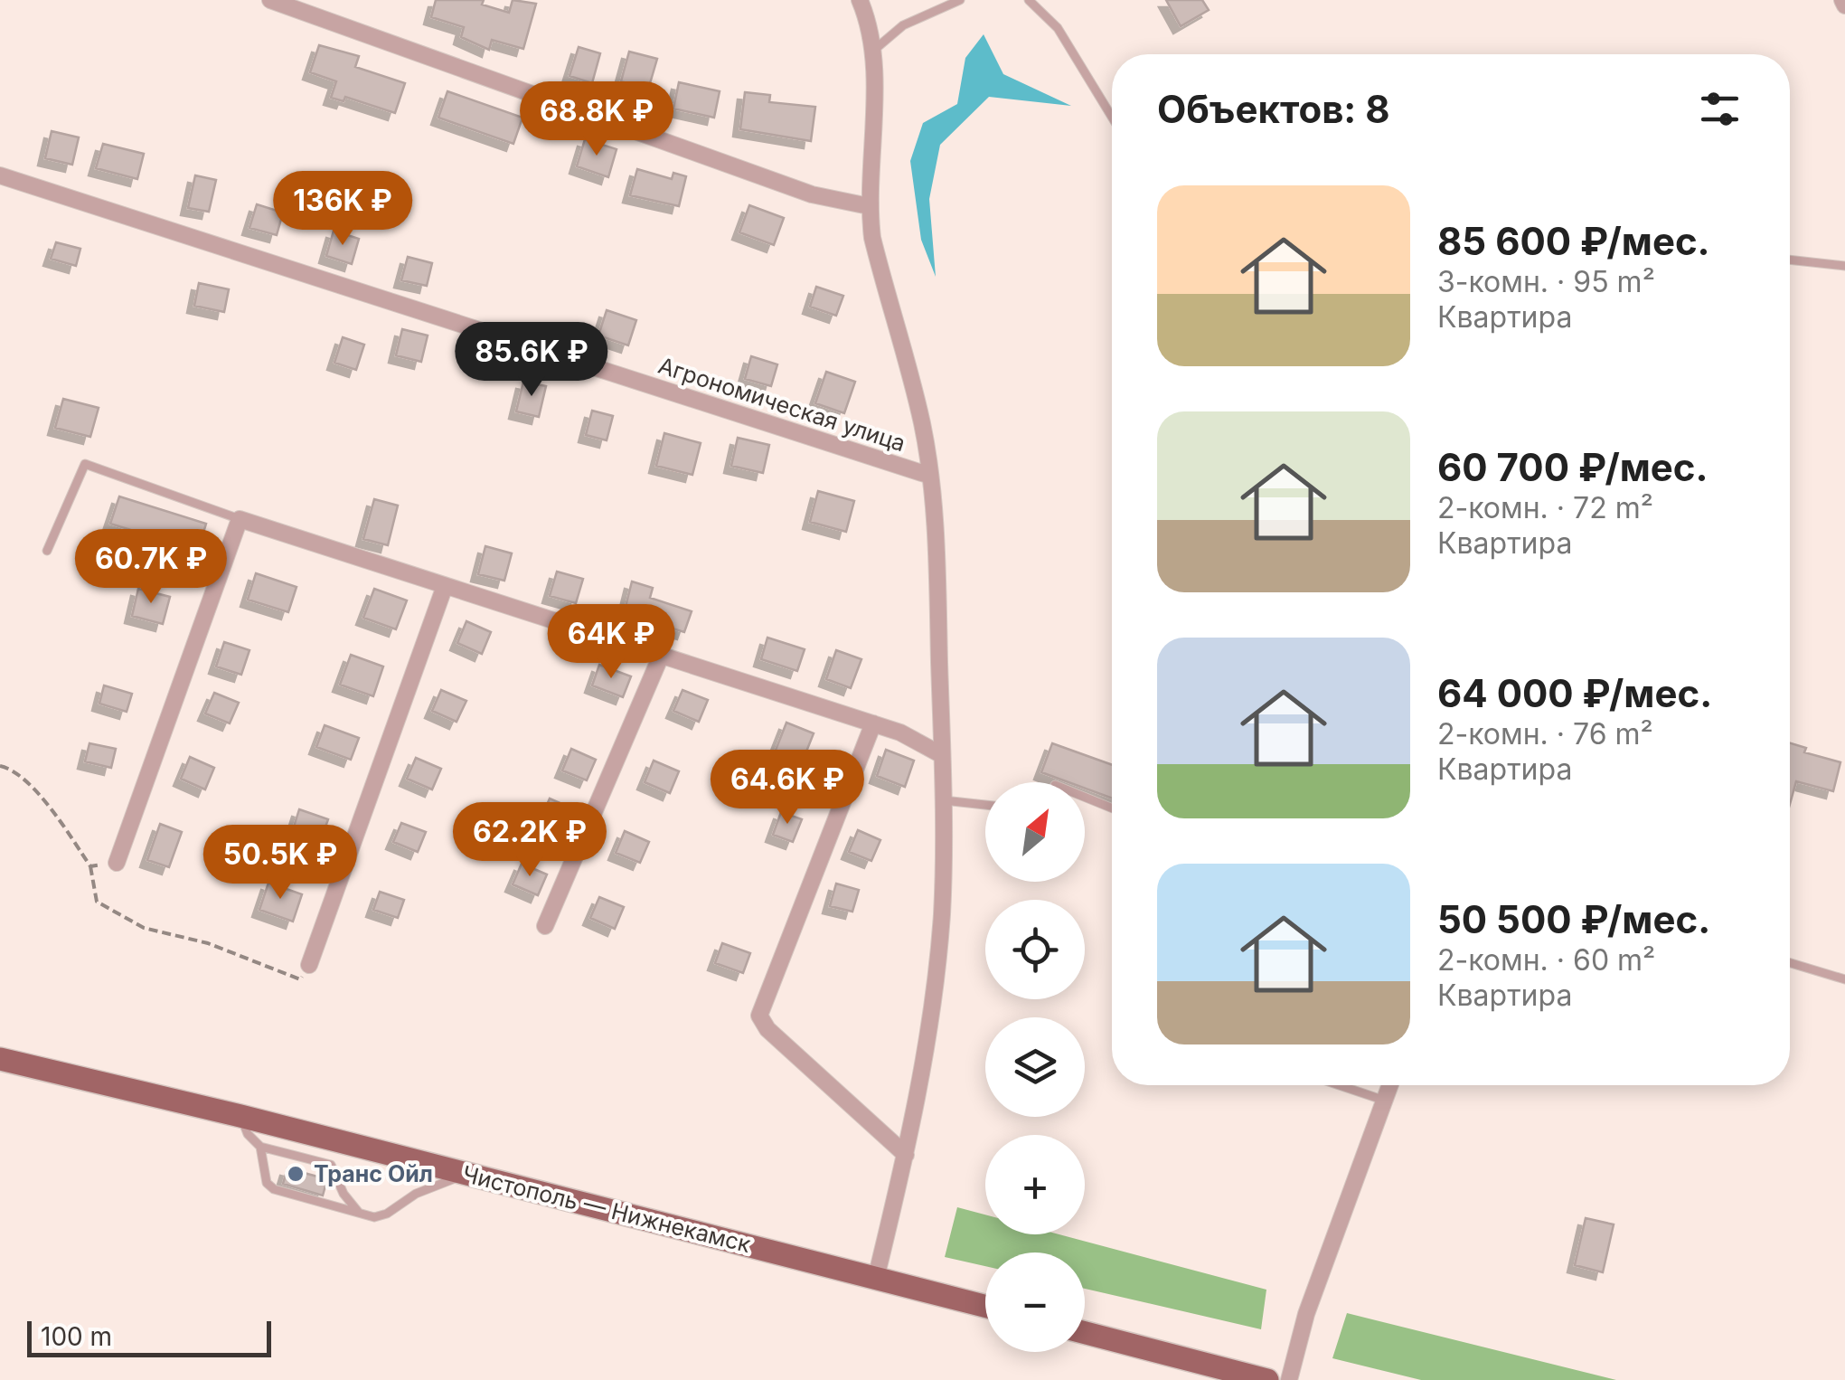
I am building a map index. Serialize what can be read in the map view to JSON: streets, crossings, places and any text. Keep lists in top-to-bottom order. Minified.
{"streets":{"main road":["Чистополь — Нижнекамск"],"street":["Агрономическая улица"]},"places":["Транс Ойл"],"scale_bar":"100 m","north":"top right","page":{"heading":"Объектов: 8","price":["68.8K ₽","136K ₽","85.6K ₽","60.7K ₽","64K ₽","64.6K ₽","62.2K ₽","50.5K ₽"],"list":[{"name":"85 600 ₽/мес.","note":"3-комн. · 95 m² · Квартира"},{"name":"60 700 ₽/мес.","note":"2-комн. · 72 m² · Квартира"},{"name":"64 000 ₽/мес.","note":"2-комн. · 76 m² · Квартира"},{"name":"50 500 ₽/мес.","note":"2-комн. · 60 m² · Квартира"}],"map_buttons":["+","−"],"scale":"100 m"}}
